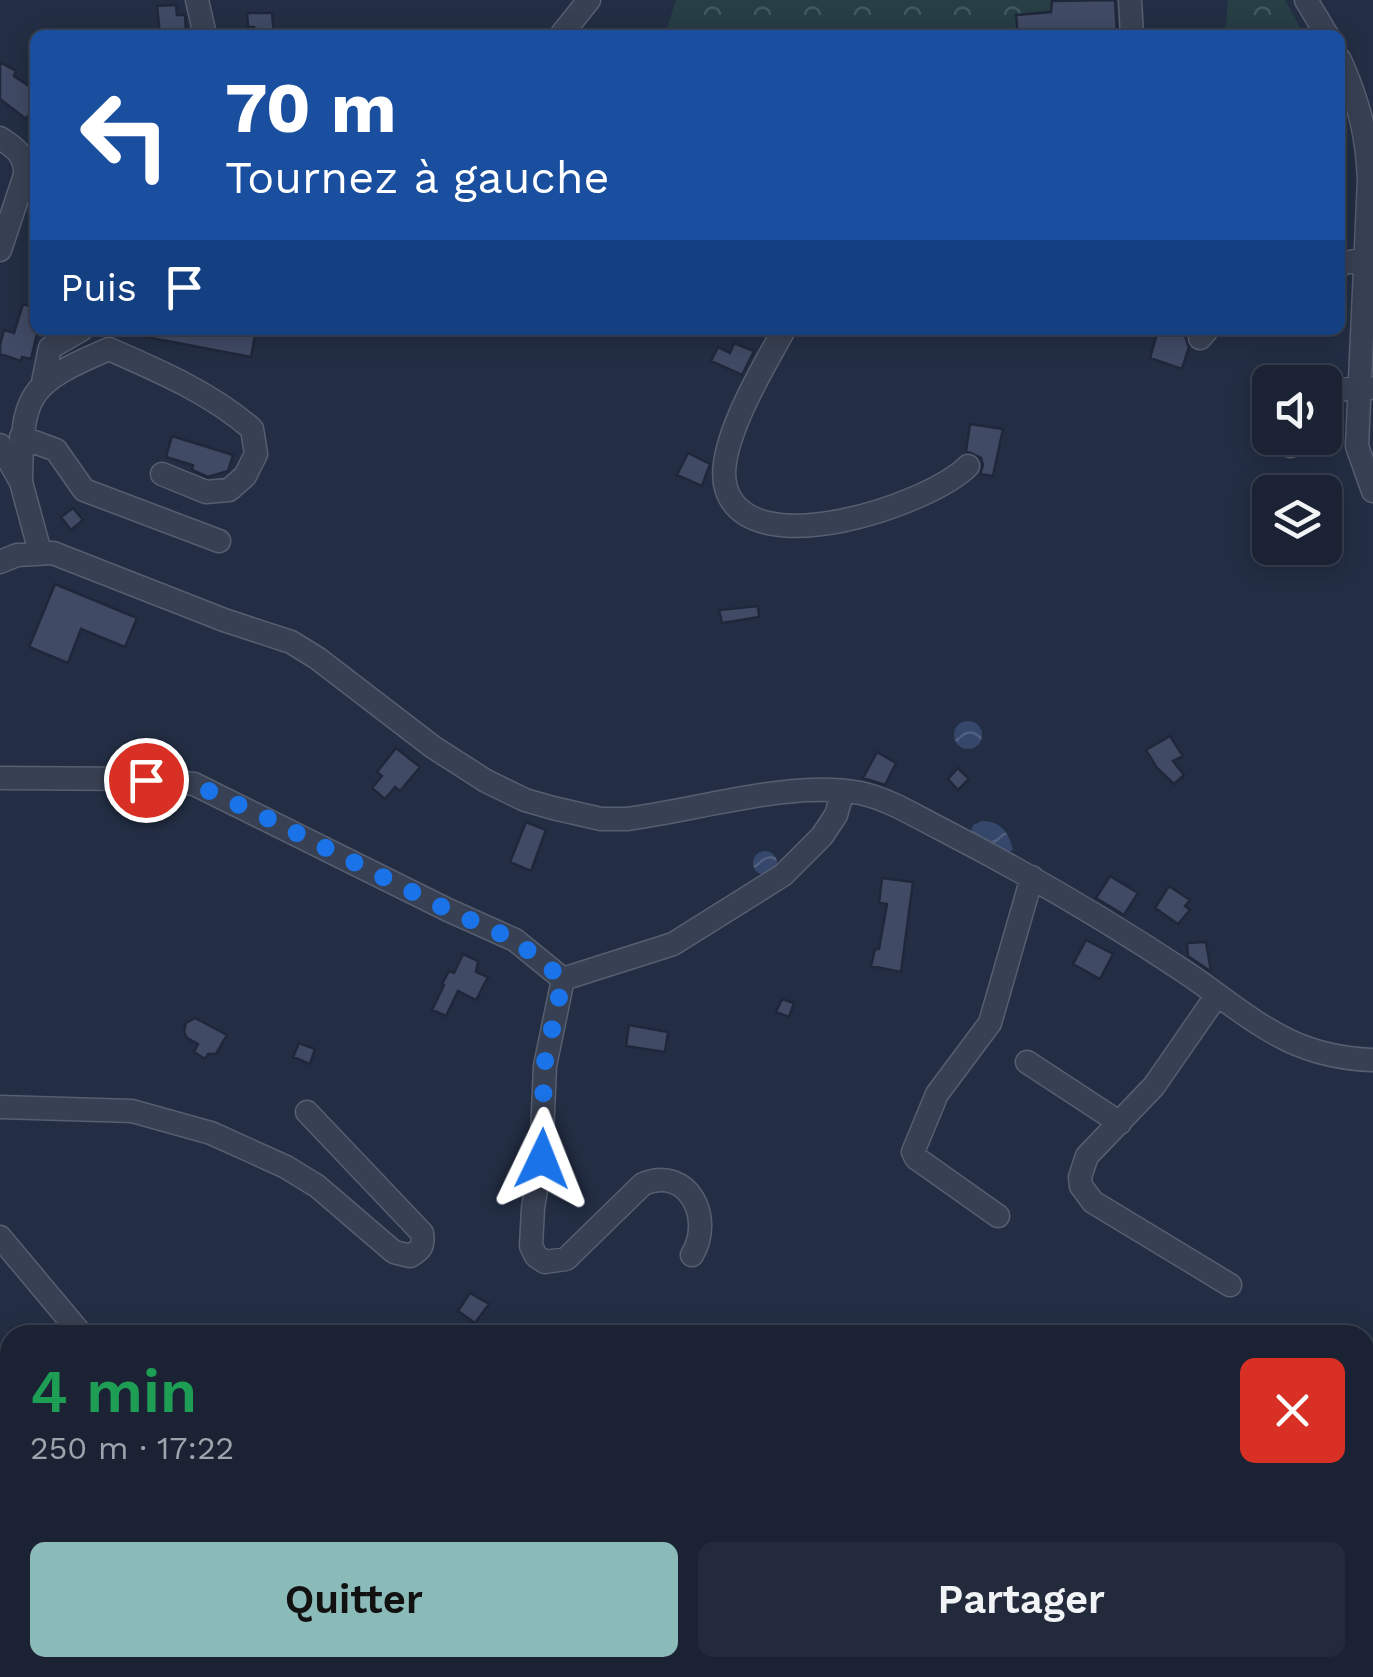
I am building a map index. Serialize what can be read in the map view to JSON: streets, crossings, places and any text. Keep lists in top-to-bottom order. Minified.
{"page":{"turn":["70 m","Tournez à gauche"],"then":"Puis","heading":["4 min","250 m · 17:22"],"buttons":["Quitter","Partager"]}}
